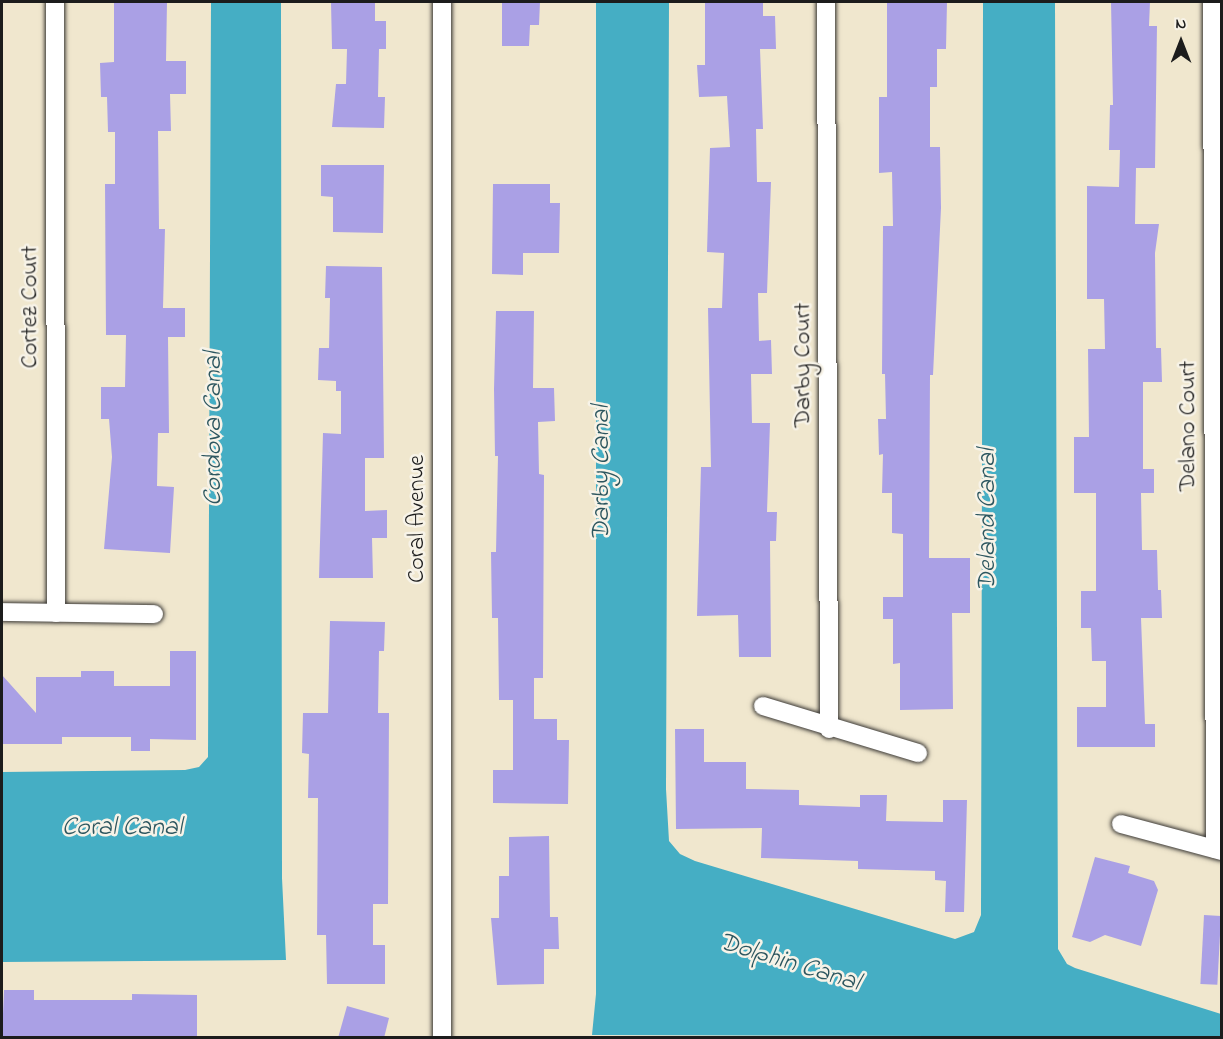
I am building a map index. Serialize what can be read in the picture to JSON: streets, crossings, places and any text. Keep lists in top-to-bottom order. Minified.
{"streets":{"street":["Cortez Court","Darby Court","Delano Court","Coral Avenue"]},"water":["Cordova Canal","Darby Canal","Deland Canal","Coral Canal","Dolphin Canal"],"north":"top"}
